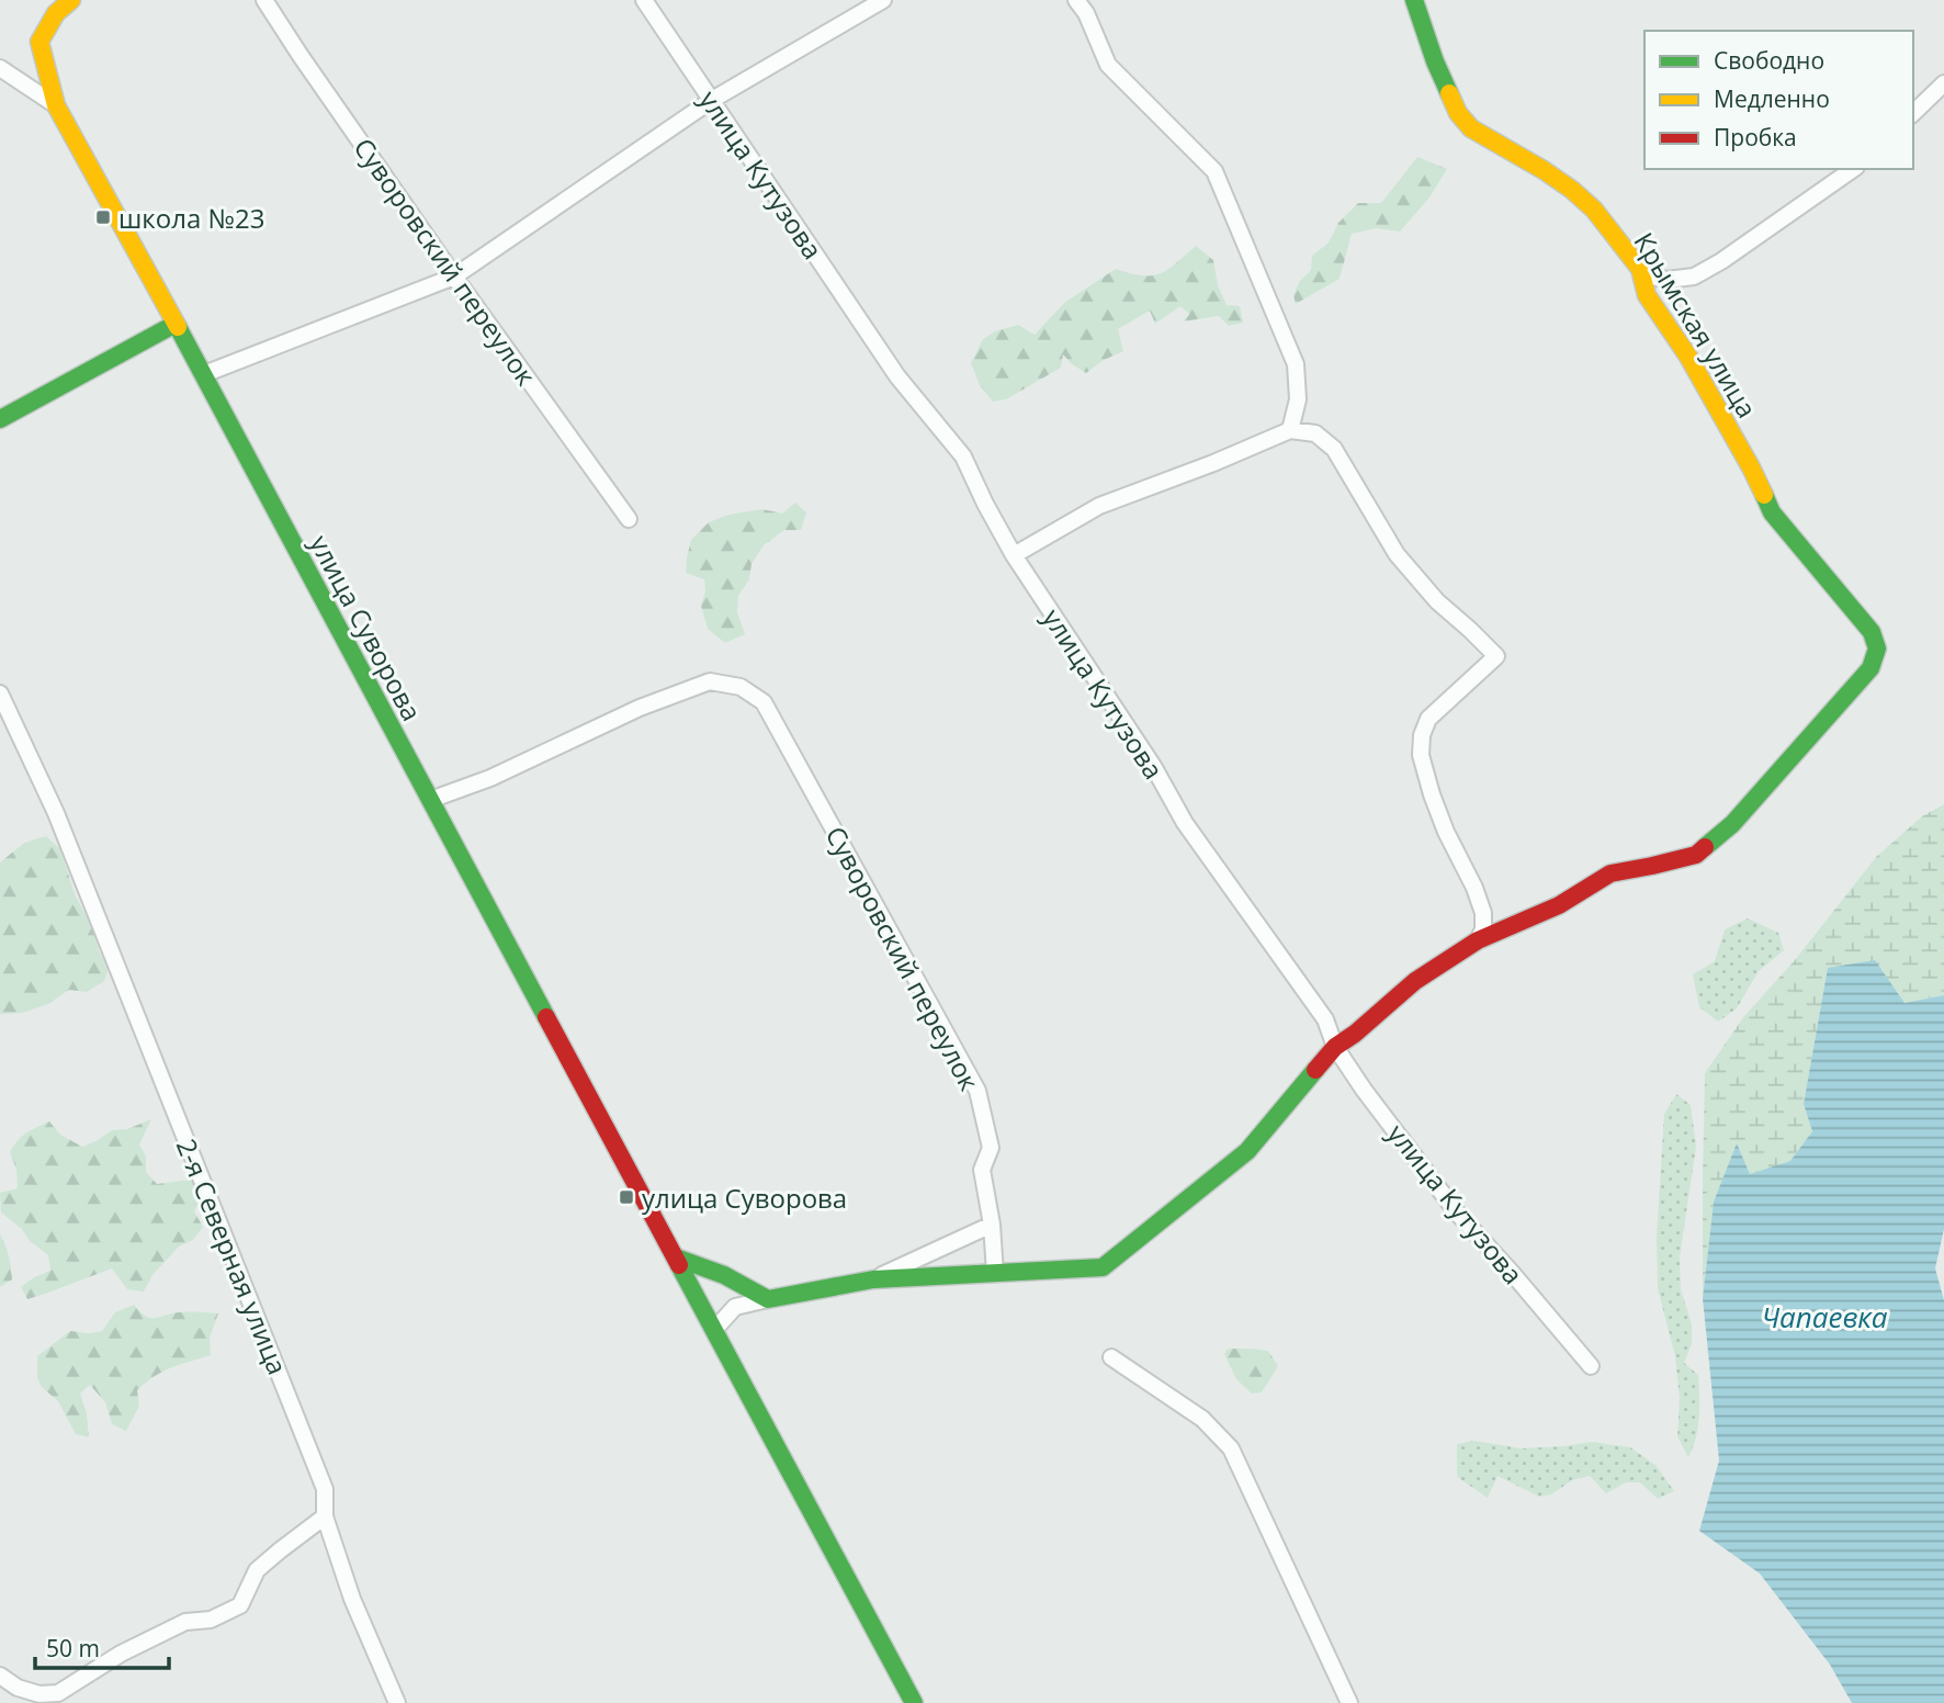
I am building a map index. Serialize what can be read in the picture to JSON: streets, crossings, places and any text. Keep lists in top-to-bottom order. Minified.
{"streets":{"street":["улица Кутузова","Суворовский переулок","Крымская улица","улица Суворова","2-я Северная улица"]},"crossings":[["Суворовский переулок","улица Суворова"]],"water":["Чапаевка"],"places":{"transit":["школа №23","улица Суворова"]},"legend":["Свободно","Медленно","Пробка"],"scale_bar":"50 m"}
